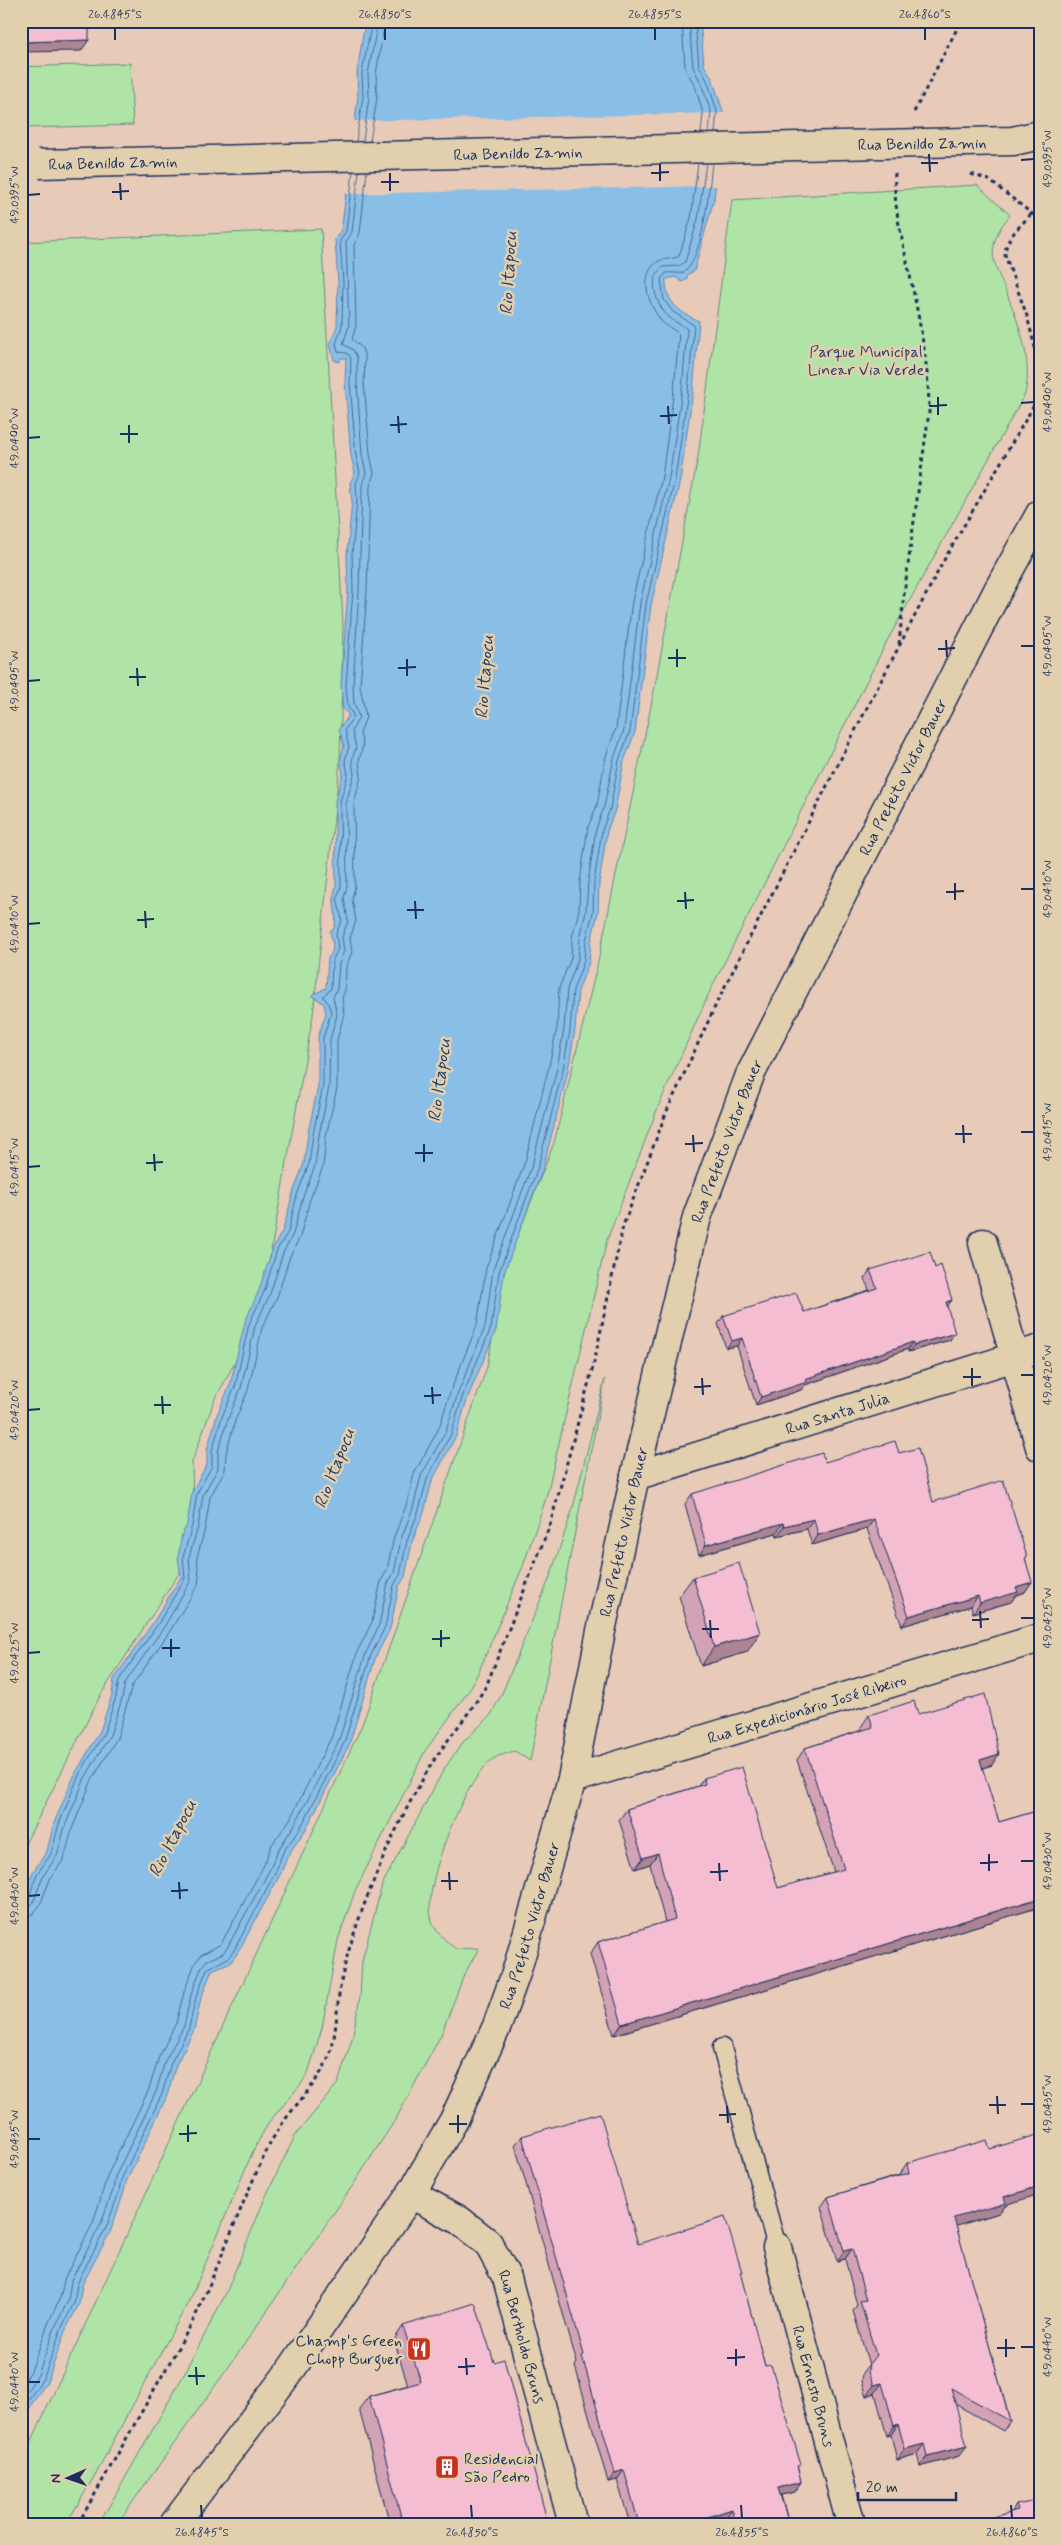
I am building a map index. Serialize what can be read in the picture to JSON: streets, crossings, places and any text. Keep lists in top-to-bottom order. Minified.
{"streets":{"main road":["Rua Benildo Zamin","Rua Prefeito Victor Bauer","Rua Santa Julia","Rua Expedicionário José Ribeiro","Rua Bertholdo Bruns","Rua Ernesto Bruns"]},"crossings":[["Rua Prefeito Victor Bauer","Rua Santa Julia"],["Rua Prefeito Victor Bauer","Rua Expedicionário José Ribeiro"],["Rua Prefeito Victor Bauer","Rua Bertholdo Bruns"]],"water":["Rio Itapocu"],"parks":["Parque Municipal Linear Via Verde"],"places":{"restaurant":["Champ's Green Chopp Burguer"],"building":["Residencial São Pedro"]},"scale_bar":"20 m","north":"left","coordinates":["26.4845°S","26.4850°S","26.4855°S","26.4860°S","49.0395°W","49.0400°W","49.0405°W","49.0410°W","49.0415°W","49.0420°W","49.0425°W","49.0430°W","49.0435°W","49.0440°W"]}
